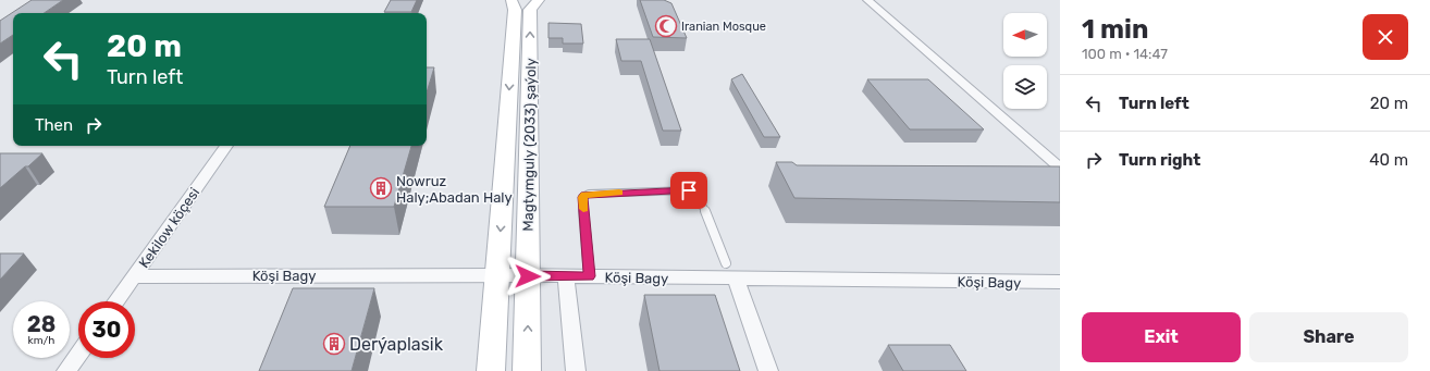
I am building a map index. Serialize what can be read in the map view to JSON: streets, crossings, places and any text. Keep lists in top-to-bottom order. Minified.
{"streets":{"main road":["Magtymguly (2033) şaýoly"],"street":["Kekilow köçesi","Köşi Bagy"]},"crossings":[["Magtymguly (2033) şaýoly","Köşi Bagy"],["Kekilow köçesi","Köşi Bagy"]],"places":{"mosque":["Iranian Mosque"],"building":["Nowruz Haly;Abadan Haly","Derýaplasik"]},"north":"left","page":{"heading":["1 min","100 m · 14:47"],"turn":["20 m","Turn left"],"list":[{"name":"Turn left","value":"20 m"},{"name":"Turn right","value":"40 m"}],"then":"Then","speed":"28 km/h","limit":"30","buttons":["Exit","Share"]}}
